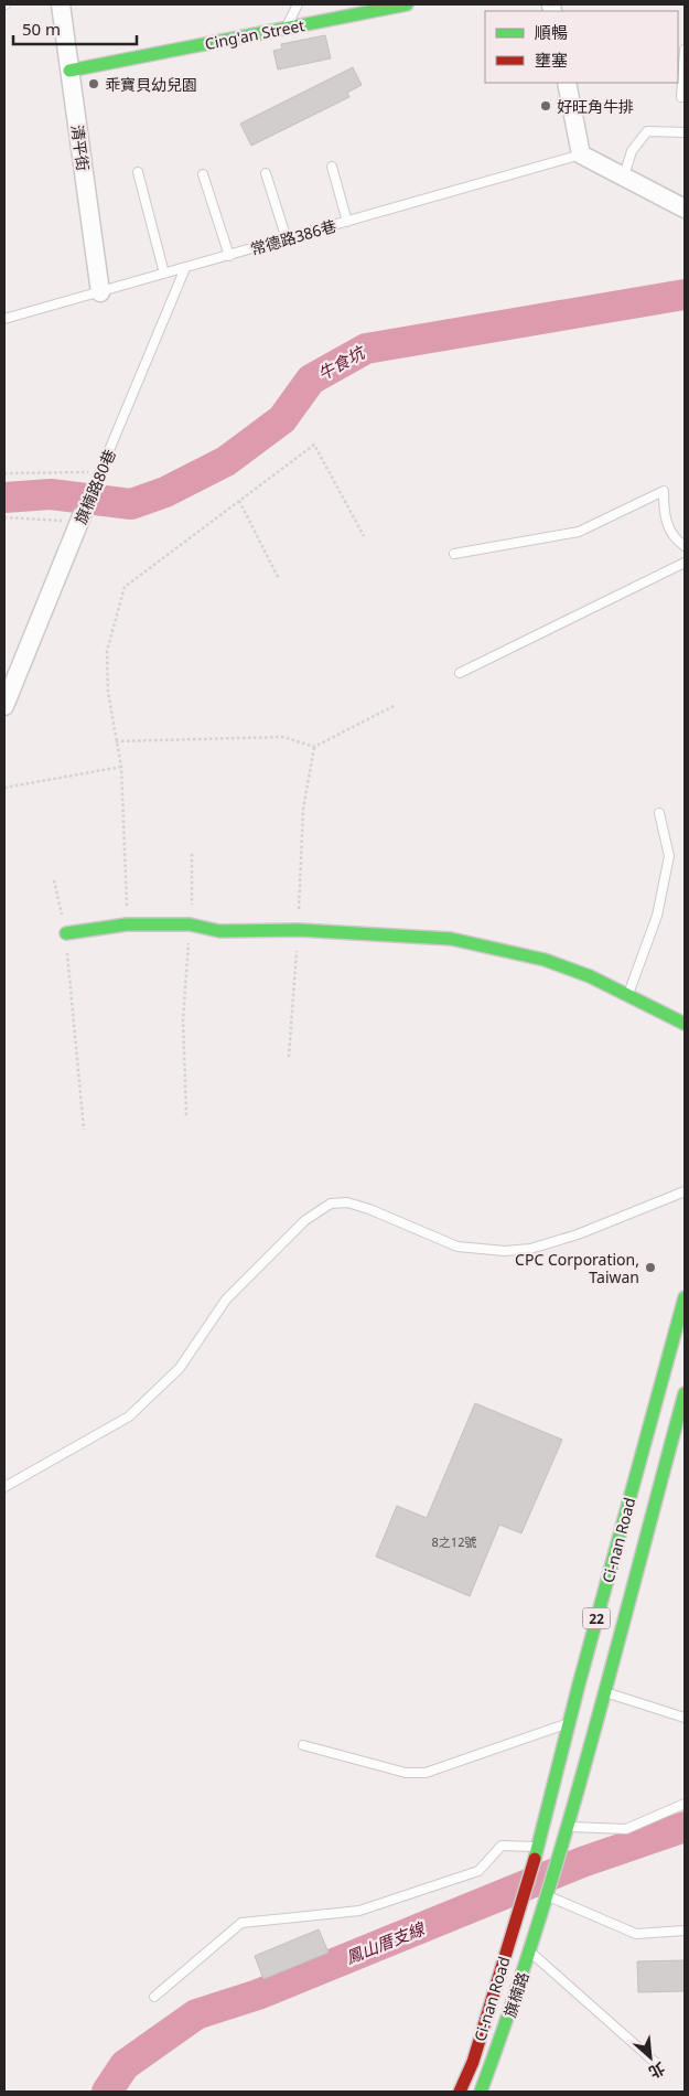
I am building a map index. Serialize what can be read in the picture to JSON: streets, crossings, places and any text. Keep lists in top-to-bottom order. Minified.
{"streets":{"main road":["Cing'an Street","Ci-nan Road","22","旗楠路"],"street":["清平街","旗楠路80巷"],"lane":["常德路386巷"]},"crossings":[["Cing'an Street","清平街"],["清平街","常德路386巷"],["常德路386巷","旗楠路80巷"],["Ci-nan Road","22"],["22","旗楠路"]],"water":["牛食坑","鳳山厝支線"],"places":["乖寶貝幼兒園","好旺角牛排","CPC Corporation, Taiwan"],"house_numbers":["8之12號"],"legend":["順暢","壅塞"],"scale_bar":"50 m","north":"bottom right"}
